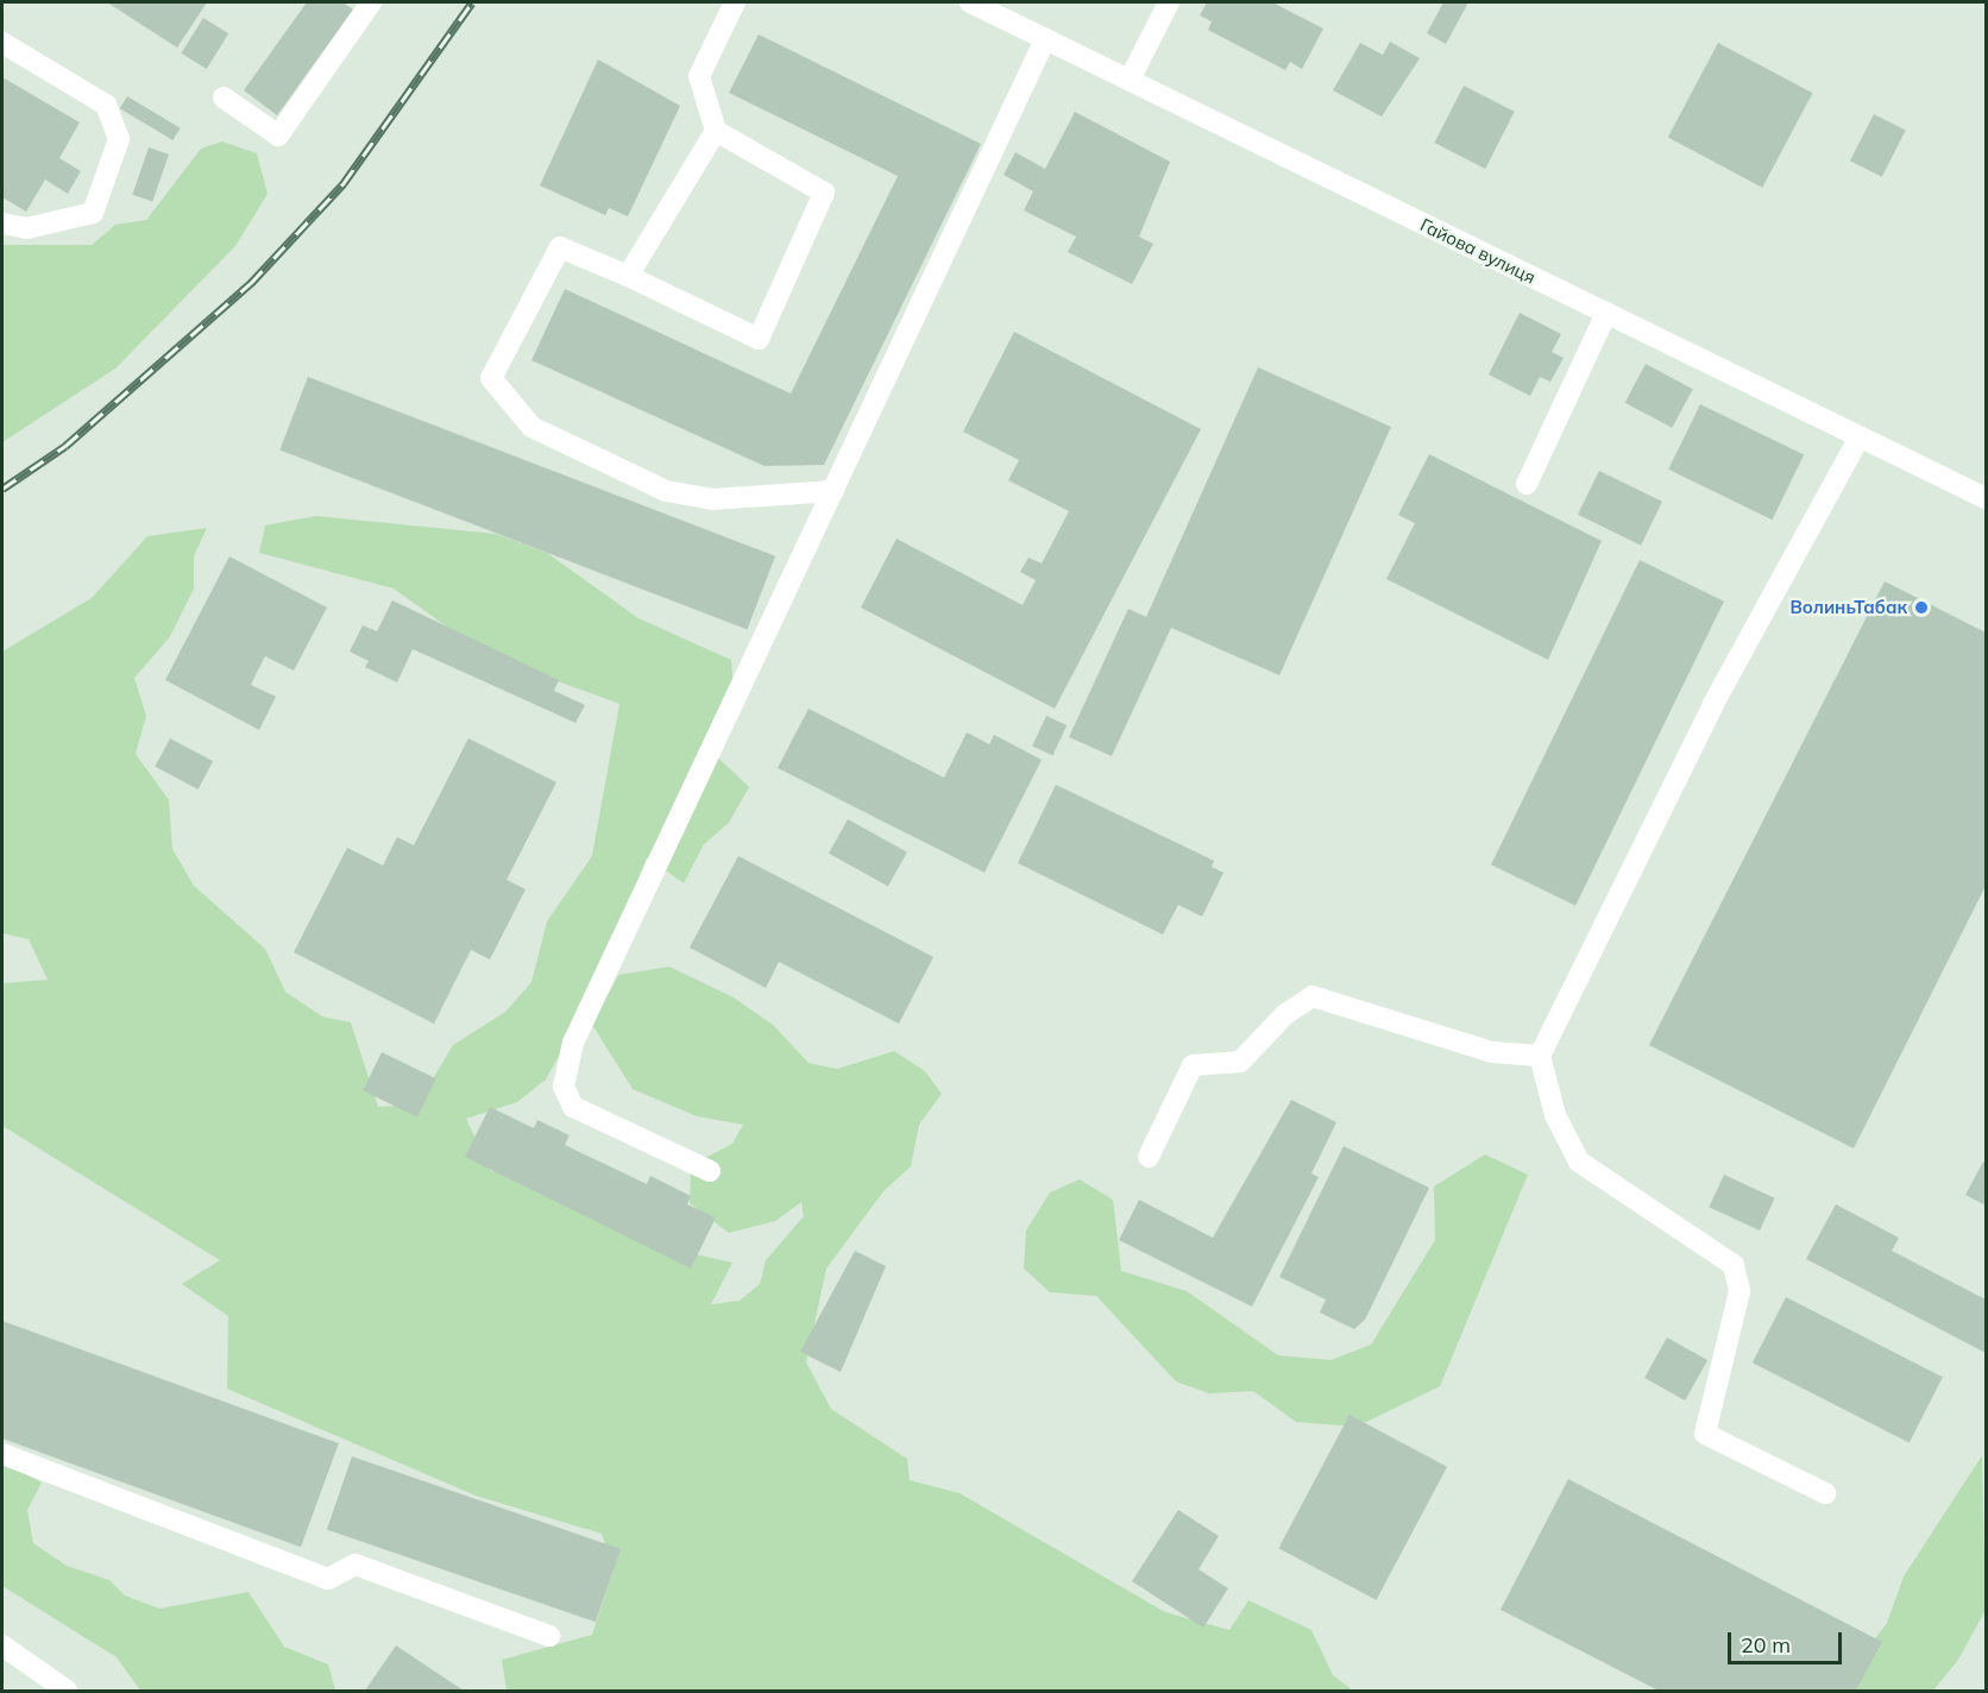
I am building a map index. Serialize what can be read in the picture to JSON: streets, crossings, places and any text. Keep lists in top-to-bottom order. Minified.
{"streets":{"street":["Гайова вулиця"]},"places":["ВолиньТабак"],"scale_bar":"20 m"}
